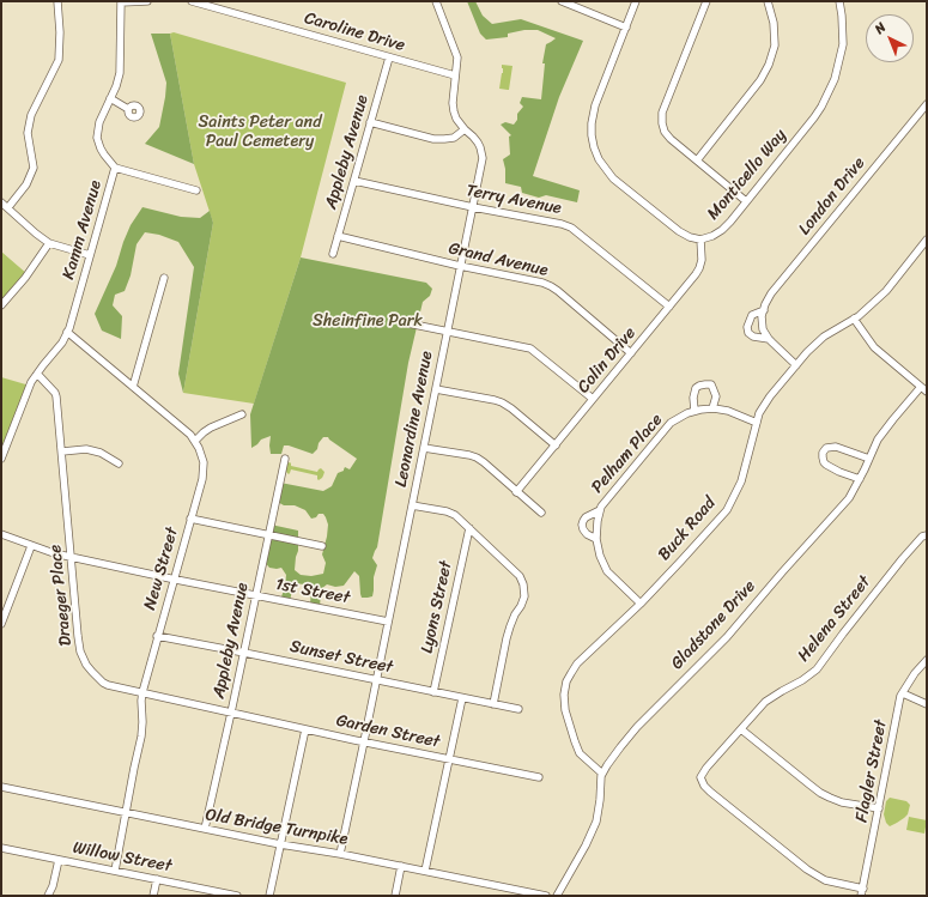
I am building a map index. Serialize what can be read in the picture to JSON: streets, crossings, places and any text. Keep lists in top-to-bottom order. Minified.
{"streets":{"street":["Caroline Drive","Appleby Avenue","Monticello Way","London Drive","Terry Avenue","Kamm Avenue","Grand Avenue","Colin Drive","Leonardine Avenue","Pelham Place","Buck Road","New Street","1st Street","Draeger Place","Lyons Street","Helena Street","Gladstone Drive","Sunset Street","Garden Street","Flagler Street","Old Bridge Turnpike","Willow Street"]},"crossings":[["Caroline Drive","Appleby Avenue"],["Caroline Drive","Leonardine Avenue"],["Appleby Avenue","Terry Avenue"],["Appleby Avenue","Grand Avenue"],["Appleby Avenue","1st Street"],["Appleby Avenue","Draeger Place"],["Appleby Avenue","Sunset Street"],["Appleby Avenue","Garden Street"],["Appleby Avenue","Old Bridge Turnpike"],["Monticello Way","Colin Drive"],["London Drive","Buck Road"],["Terry Avenue","Colin Drive"],["Terry Avenue","Leonardine Avenue"],["Kamm Avenue","New Street"],["Kamm Avenue","Draeger Place"],["Grand Avenue","Colin Drive"],["Grand Avenue","Leonardine Avenue"],["Leonardine Avenue","1st Street"],["Leonardine Avenue","Sunset Street"],["Leonardine Avenue","Garden Street"],["Leonardine Avenue","Old Bridge Turnpike"],["Pelham Place","Buck Road"],["Buck Road","Gladstone Drive"],["New Street","1st Street"],["New Street","Draeger Place"],["New Street","Sunset Street"],["New Street","Old Bridge Turnpike"],["New Street","Willow Street"],["1st Street","Draeger Place"],["Draeger Place","Garden Street"],["Lyons Street","Sunset Street"],["Helena Street","Flagler Street"]],"parks":["Saints Peter and Paul Cemetery","Sheinfine Park"],"north":"top left"}
